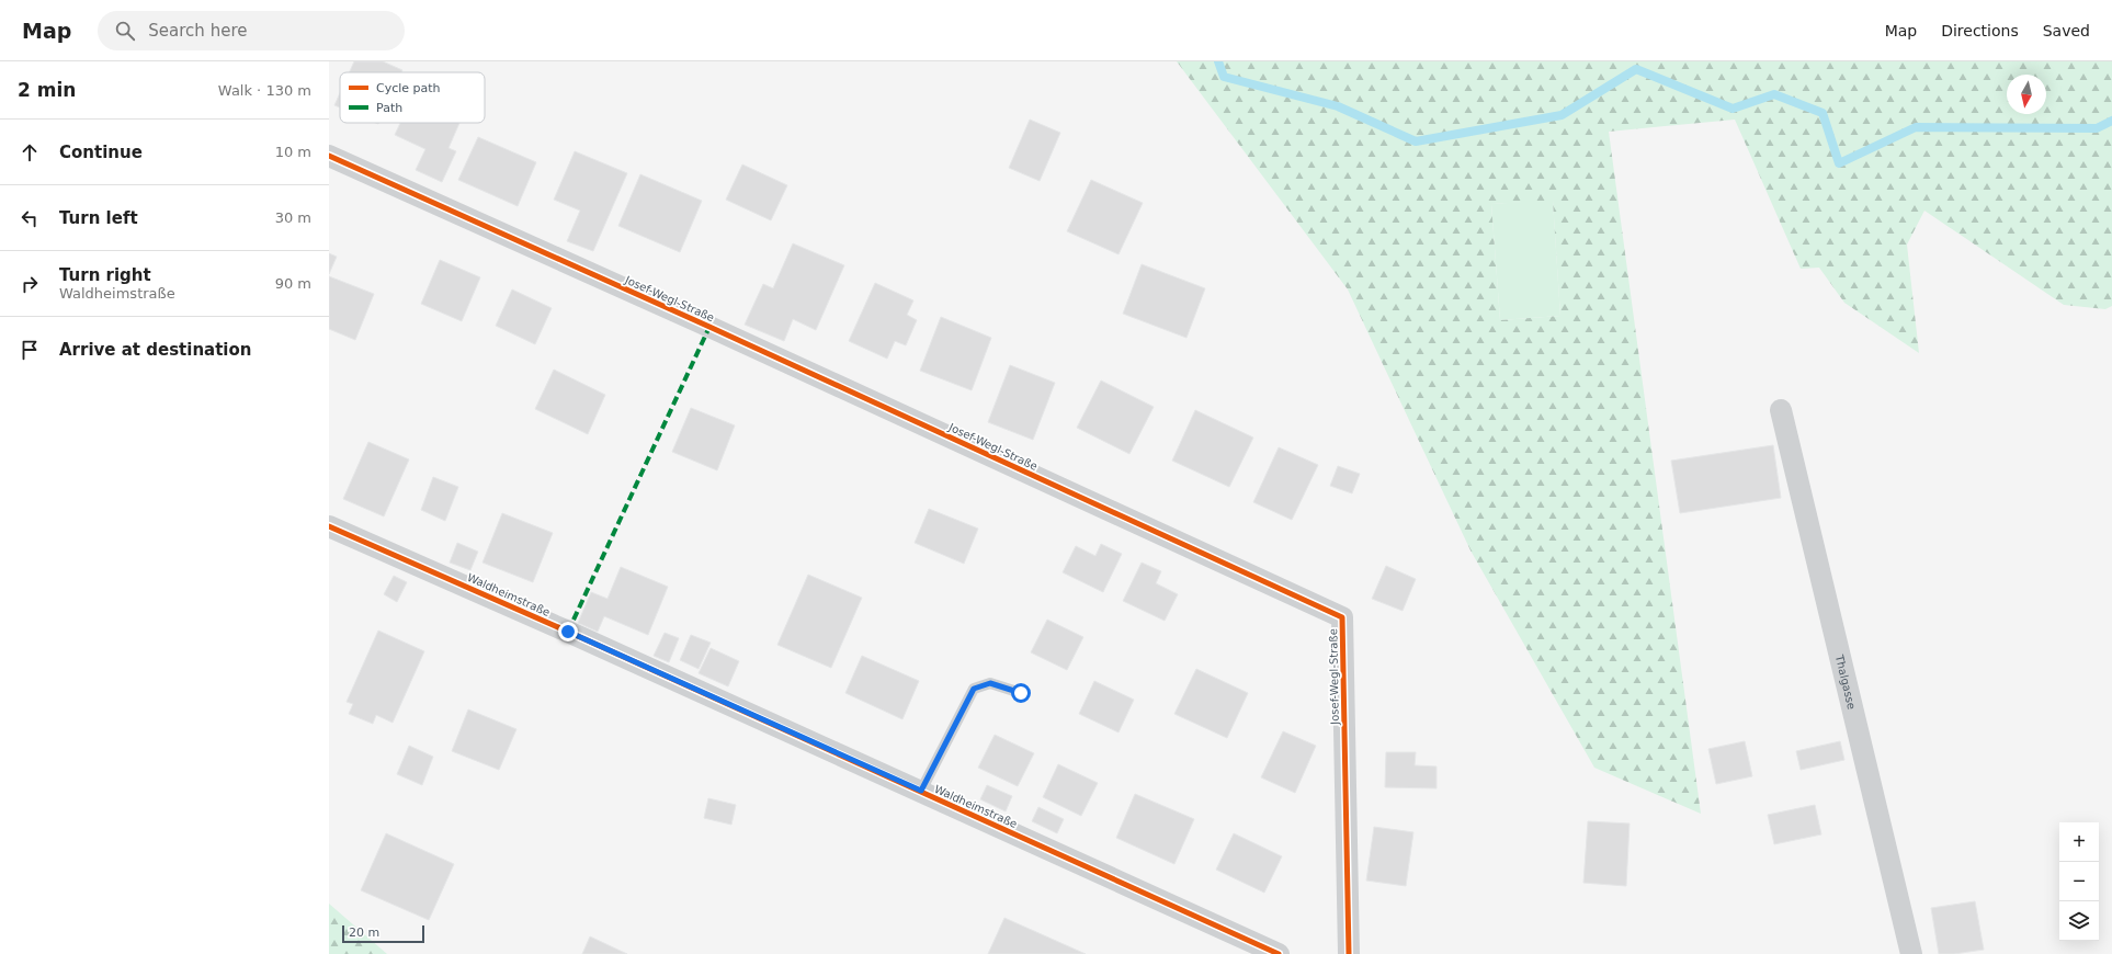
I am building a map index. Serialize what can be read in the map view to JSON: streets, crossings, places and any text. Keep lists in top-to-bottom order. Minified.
{"streets":{"street":["Josef-Wegl-Straße","Waldheimstraße","Thalgasse"]},"legend":["Cycle path","Path"],"scale_bar":"20 m","north":"bottom","page":{"header":"Map","search":"Search here","nav":["Map","Directions","Saved"],"heading":["2 min","Walk · 130 m"],"list":[["Continue","10 m"],["Turn left","30 m"],["Turn right","Waldheimstraße","90 m"],"Arrive at destination"],"map_buttons":["+","−"],"scale":"20 m"}}
